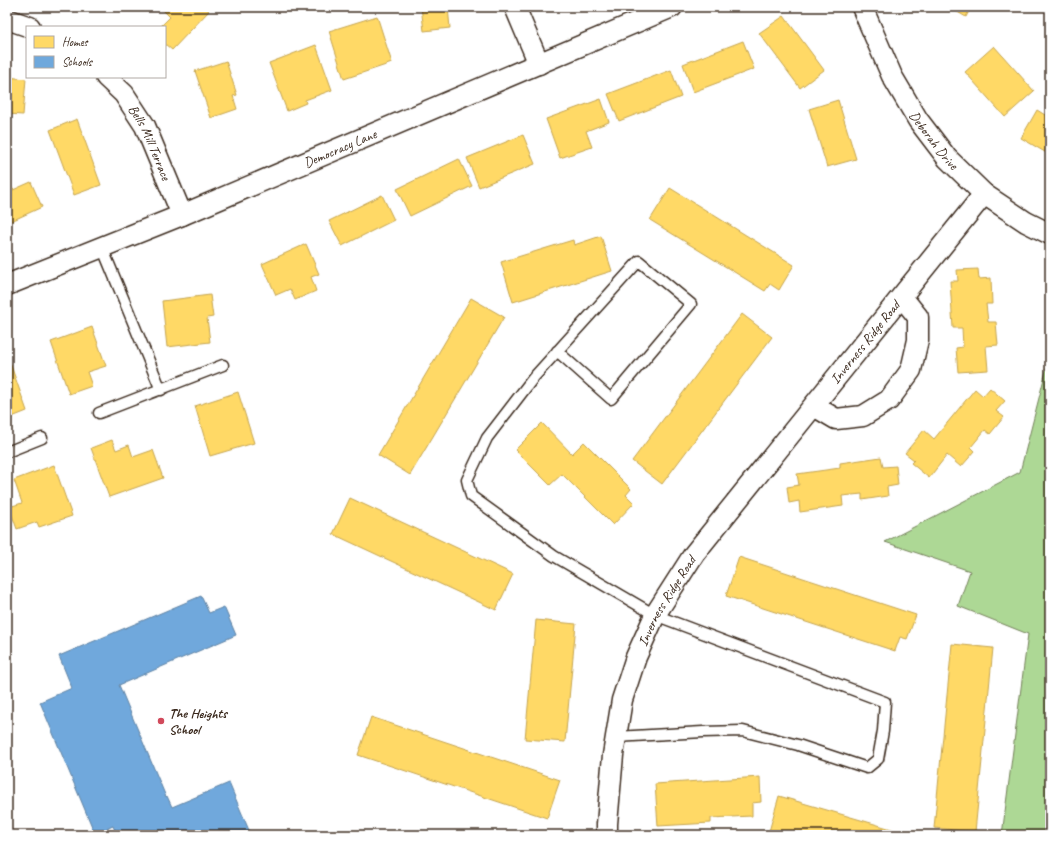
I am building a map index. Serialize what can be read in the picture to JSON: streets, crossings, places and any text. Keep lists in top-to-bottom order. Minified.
{"streets":{"street":["Deborah Drive","Bells Mill Terrace","Democracy Lane","Inverness Ridge Road"]},"crossings":[["Deborah Drive","Inverness Ridge Road"],["Bells Mill Terrace","Democracy Lane"]],"places":["The Heights School"],"legend":["Homes","Schools"]}
